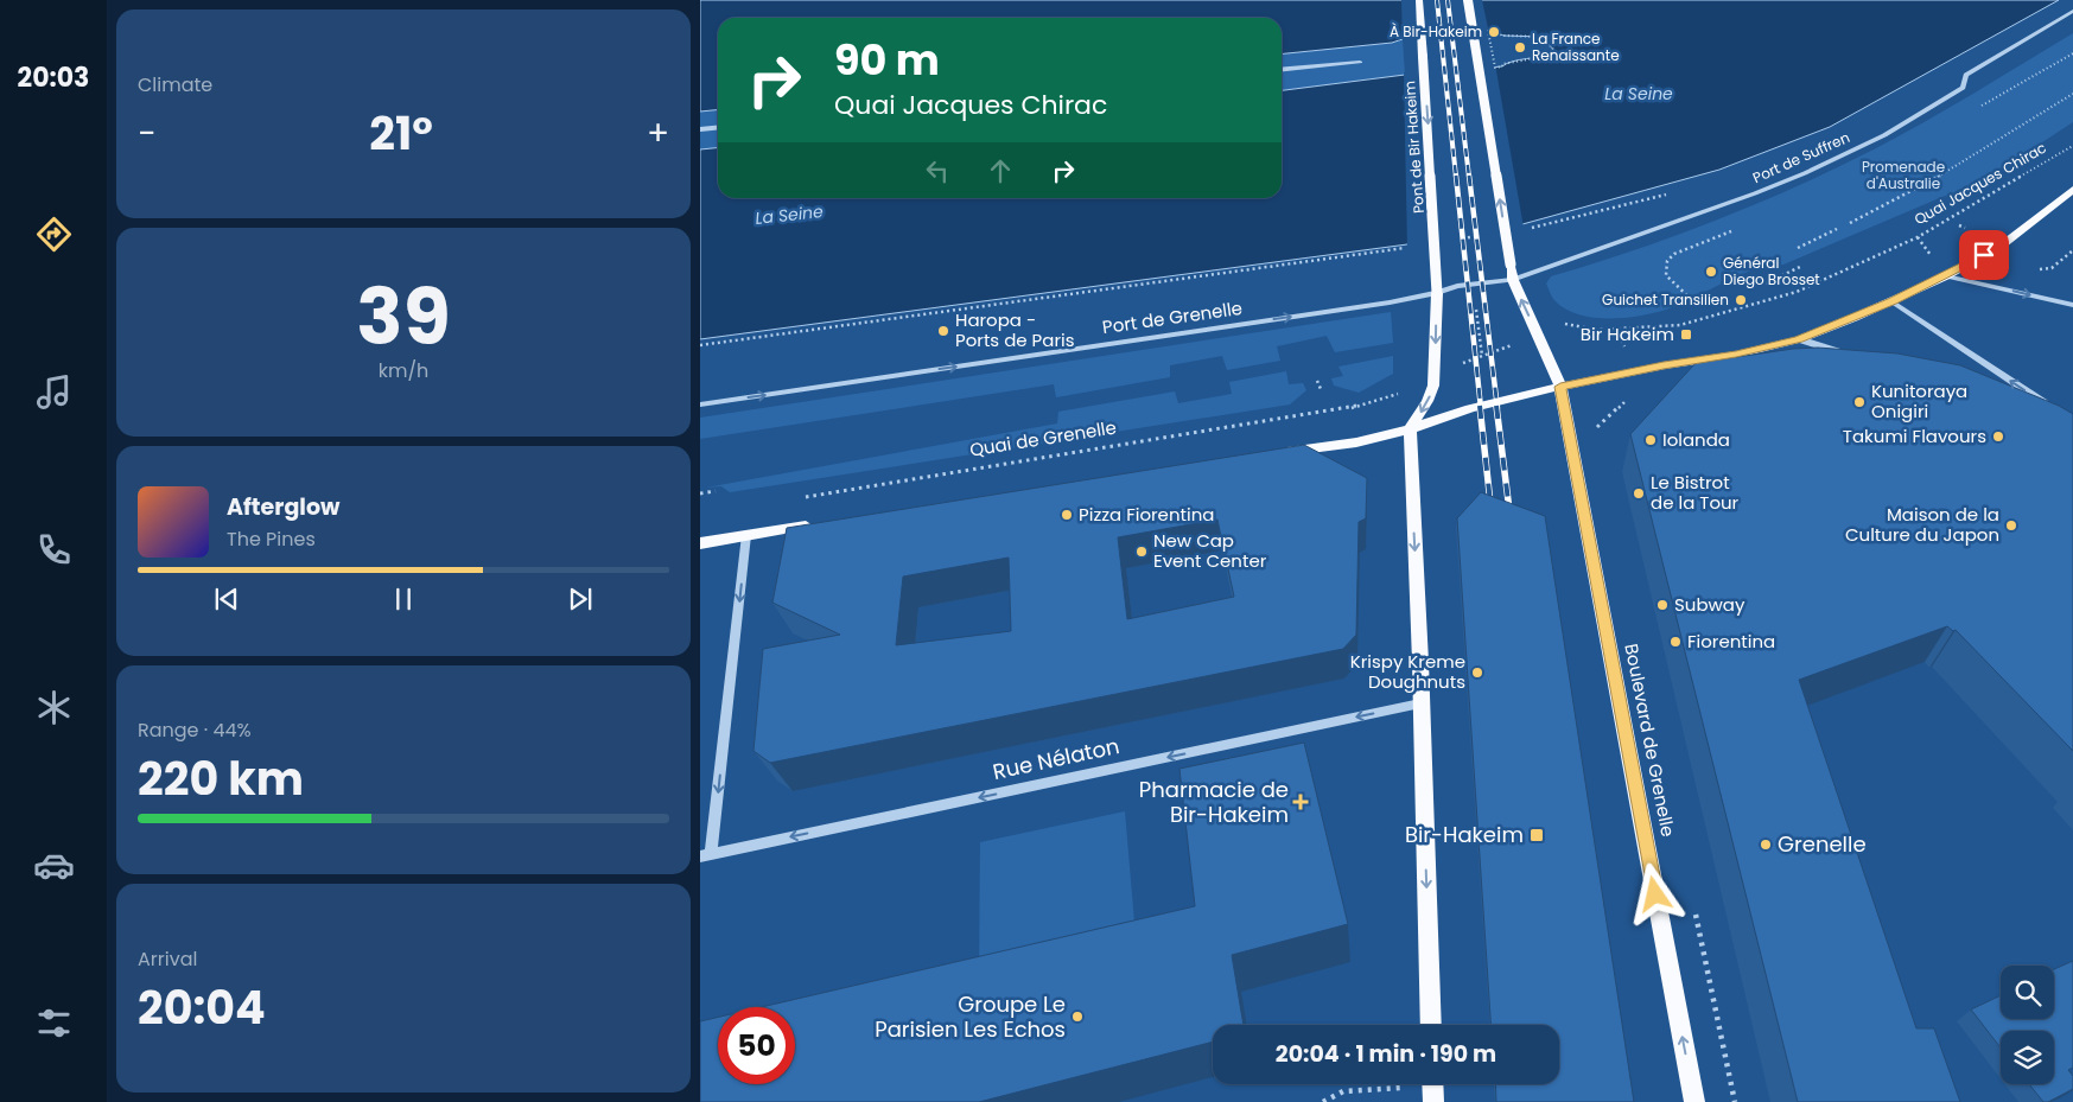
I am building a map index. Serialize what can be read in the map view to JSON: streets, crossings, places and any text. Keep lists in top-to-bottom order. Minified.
{"streets":{"main road":["Pont de Bir Hakeim","Boulevard de Grenelle"],"street":["Port de Suffren","Port de Grenelle","Rue Nélaton"],"path":["Quai Jacques Chirac","Quai de Grenelle"]},"crossings":[["Pont de Bir Hakeim","Port de Suffren"],["Pont de Bir Hakeim","Port de Grenelle"],["Port de Suffren","Port de Grenelle"],["Port de Suffren","Boulevard de Grenelle"]],"one_way":["Port de Grenelle","Boulevard de Grenelle","Rue Nélaton"],"water":["La Seine"],"parks":["Promenade d'Australie"],"places":{"other":["À Bir-Hakeim","La France Renaissante","Général Diego Brosset","Guichet Transilien","Haropa - Ports de Paris","Kunitoraya Onigiri","Takumi Flavours","Iolanda","Le Bistrot de la Tour","Pizza Fiorentina","Maison de la Culture du Japon","New Cap Event Center","Subway","Fiorentina","Krispy Kreme Doughnuts","Grenelle","Groupe Le Parisien Les Echos"],"transit":["Bir Hakeim","Bir-Hakeim"],"health":["Pharmacie de Bir-Hakeim"]},"page":{"tabs":"20:03","tile":["Climate",["39","km/h"],["Range · 44%","220 km"],["Arrival","20:04"]],"turn":["90 m","Quai Jacques Chirac"],"heat":["−","21°","+"],"song":["Afterglow","The Pines"],"limit":"50","trip":"20:04 · 1 min · 190 m"}}
